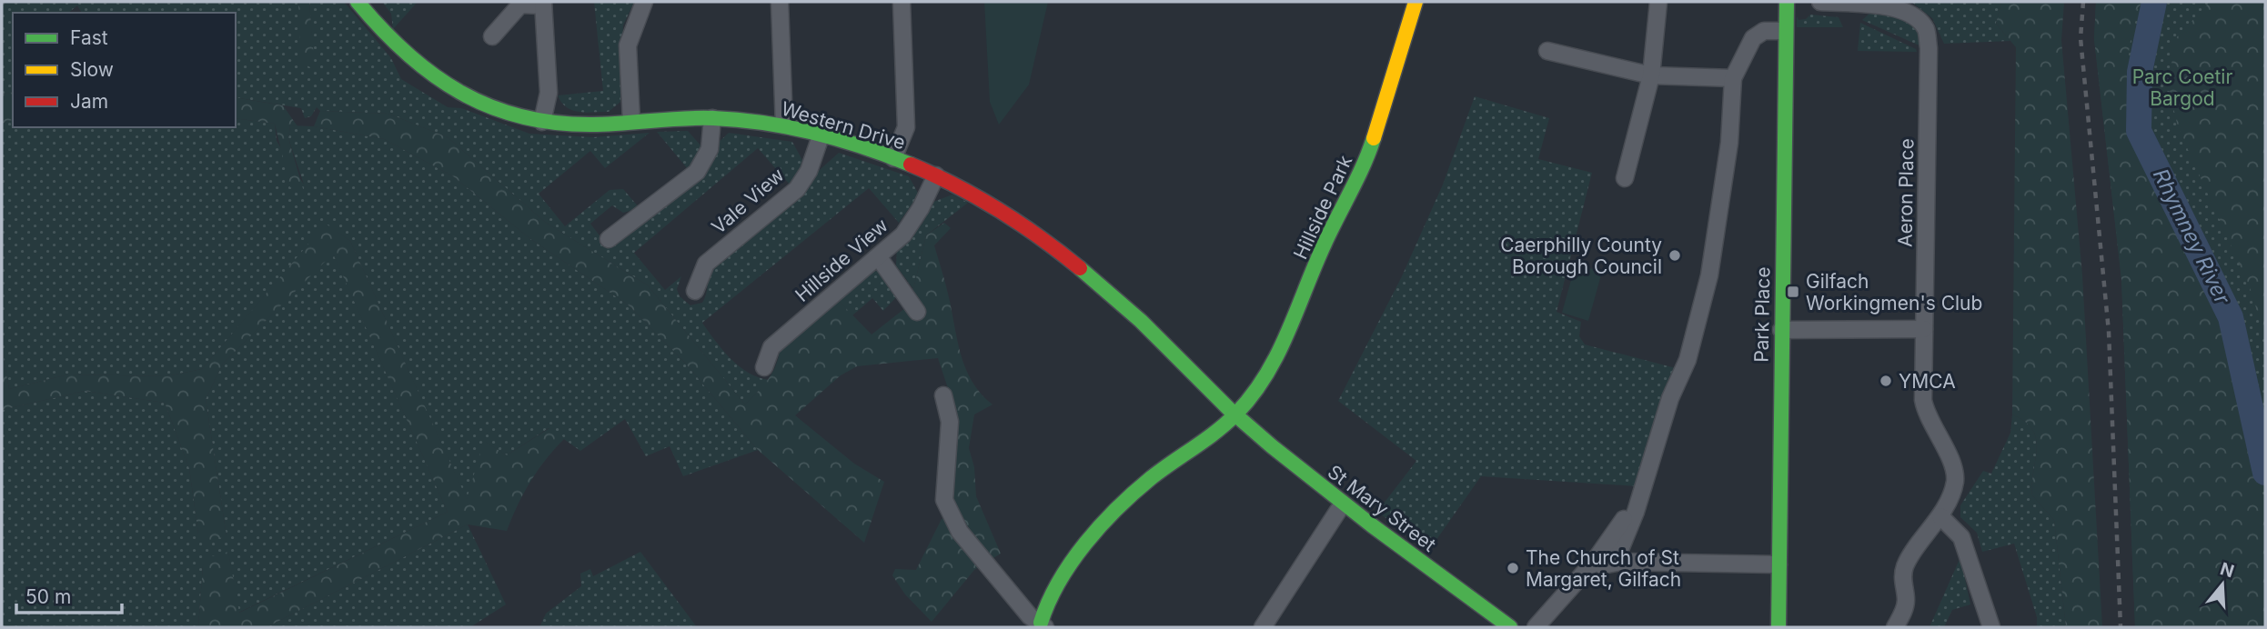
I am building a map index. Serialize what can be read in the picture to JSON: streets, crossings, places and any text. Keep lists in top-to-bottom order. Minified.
{"streets":{"street":["Western Drive","Aeron Place","Vale View","Hillside Park","Hillside View","Park Place","St Mary Street"]},"crossings":[["Western Drive","Vale View"],["Western Drive","Hillside Park"],["Western Drive","Hillside View"],["Western Drive","St Mary Street"],["Hillside Park","St Mary Street"]],"water":["Rhymney River"],"parks":["Parc Coetir Bargod"],"places":{"other":["Caerphilly County Borough Council","YMCA","The Church of St Margaret, Gilfach"],"transit":["Gilfach Workingmen's Club"]},"legend":["Fast","Slow","Jam"],"scale_bar":"50 m","north":"top"}
